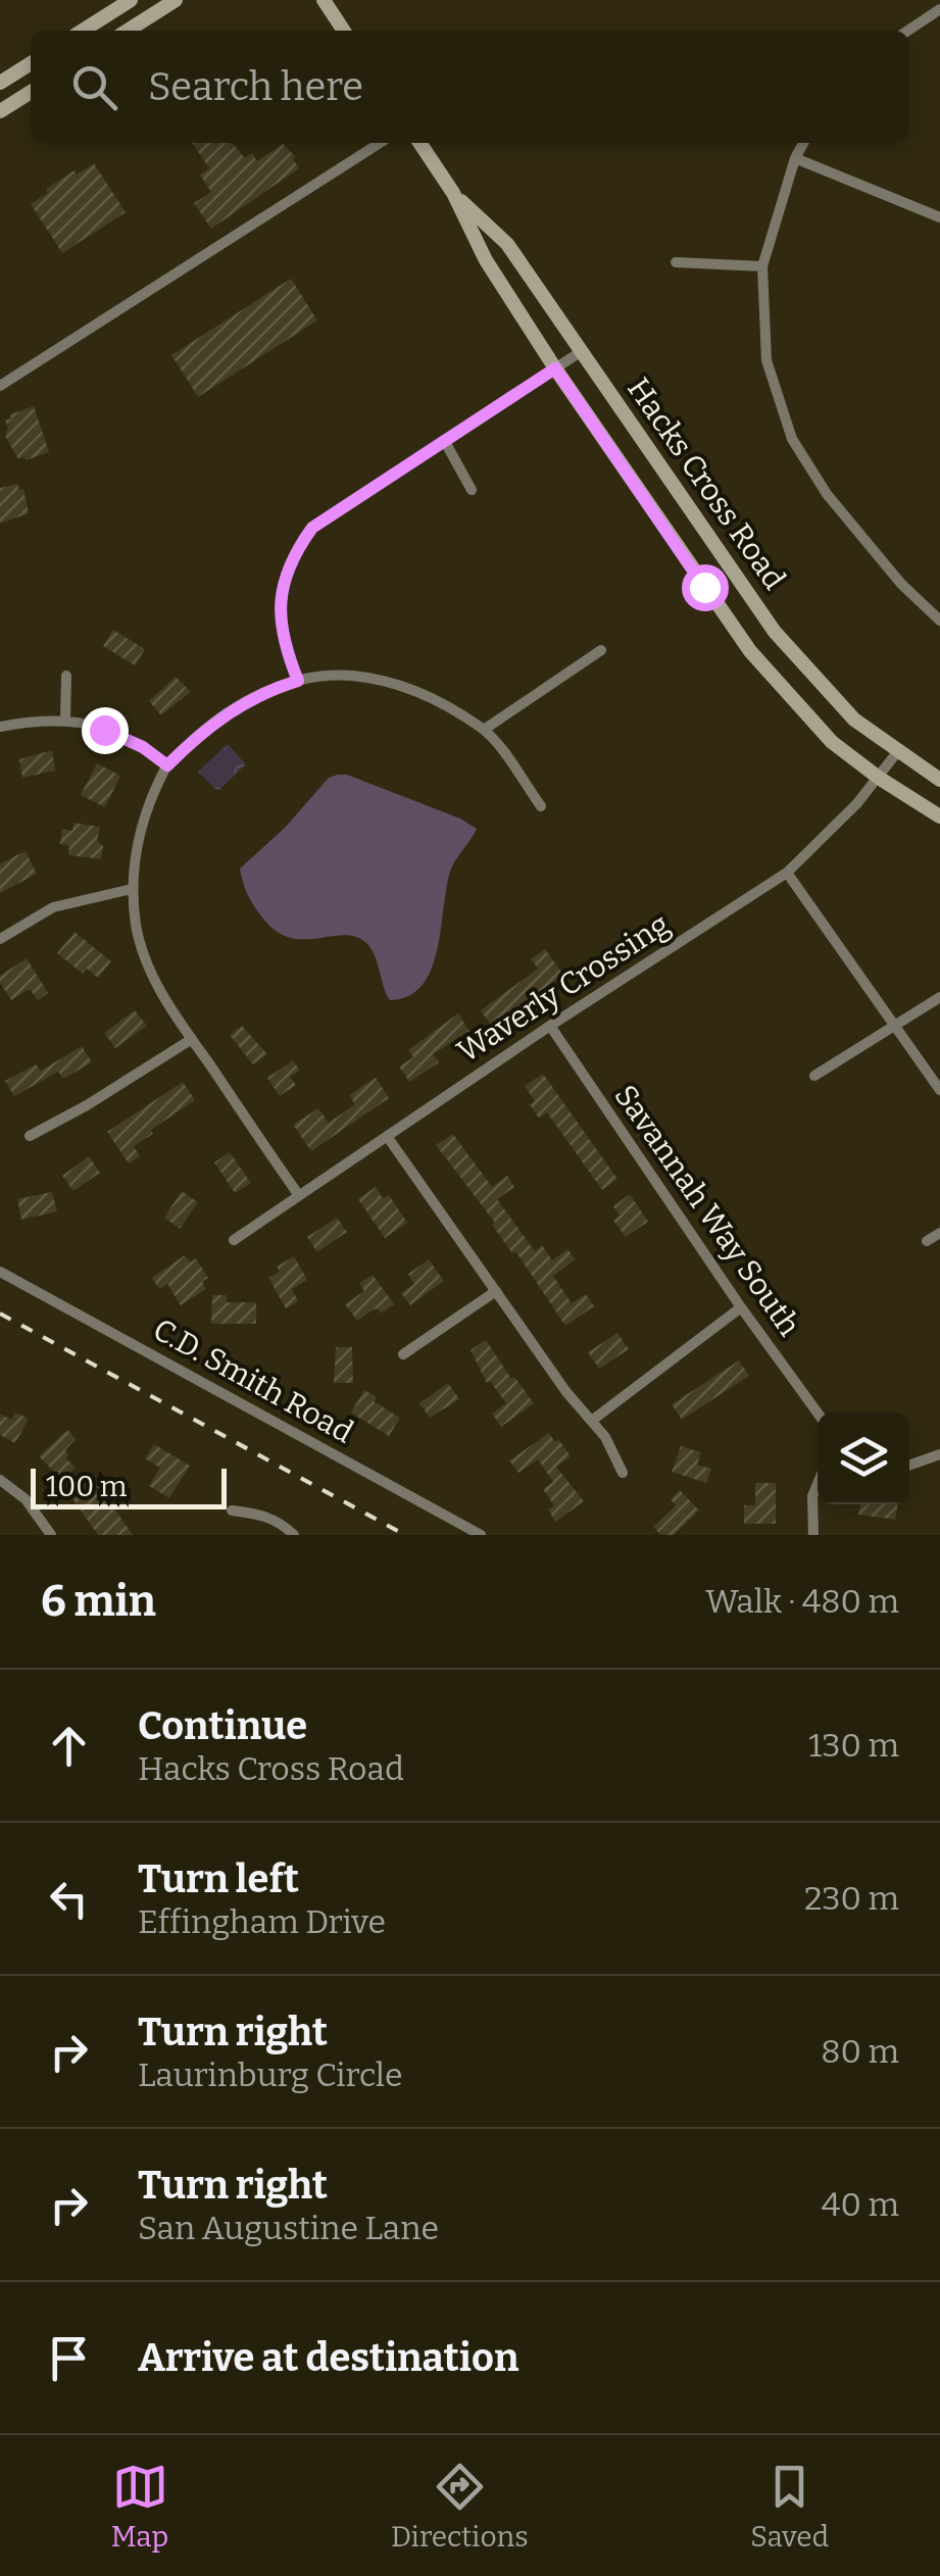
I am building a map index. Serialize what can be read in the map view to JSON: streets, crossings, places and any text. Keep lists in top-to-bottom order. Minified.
{"streets":{"main road":["Hacks Cross Road"],"street":["Waverly Crossing","Savannah Way South","C.D. Smith Road"]},"crossings":[["Hacks Cross Road","Waverly Crossing"],["Waverly Crossing","Savannah Way South"]],"scale_bar":"100 m","page":{"search":"Search here","scale":"100 m","heading":["6 min","Walk · 480 m"],"list":[["Continue","Hacks Cross Road","130 m"],["Turn left","Effingham Drive","230 m"],["Turn right","Laurinburg Circle","80 m"],["Turn right","San Augustine Lane","40 m"],"Arrive at destination"],"nav":["Map","Directions","Saved"]}}
